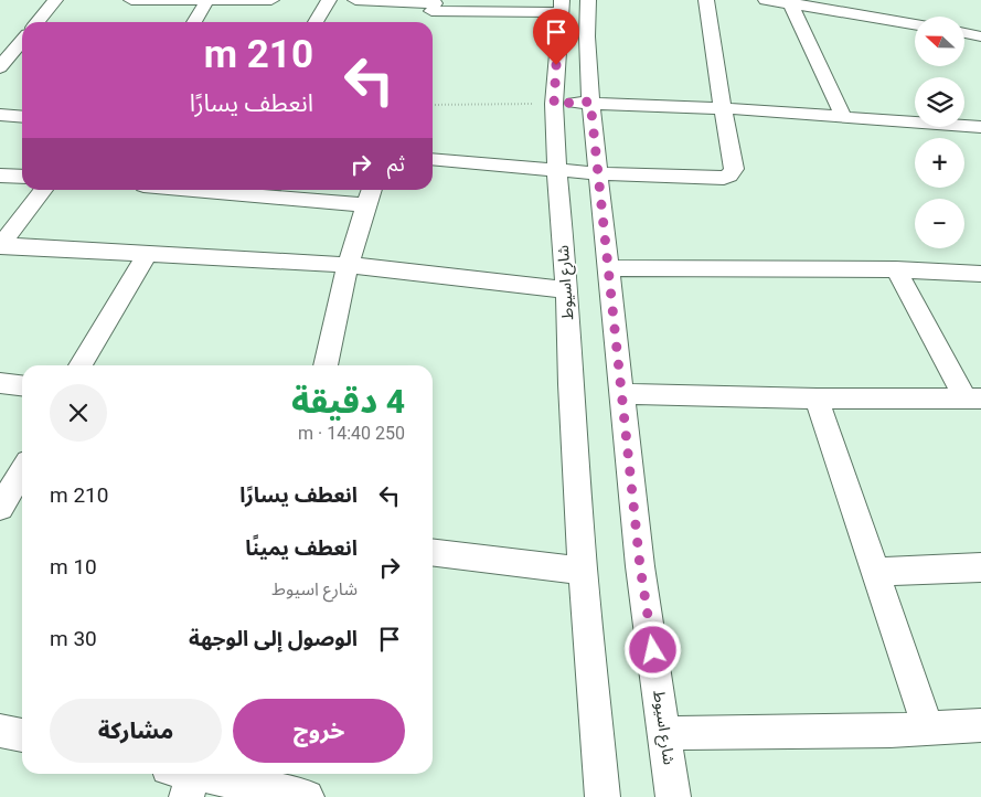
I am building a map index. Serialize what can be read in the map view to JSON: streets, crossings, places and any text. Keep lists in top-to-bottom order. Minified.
{"streets":{"street":["شارع اسيوط"]},"north":"left","page":{"map_buttons":["+","−"],"turn":["210 m","انعطف يسارًا"],"then":"ثم","heading":["4 دقيقة","250 m · 14:40"],"list":[{"name":"انعطف يسارًا","value":"210 m"},{"name":"انعطف يمينًا","note":"شارع اسيوط","value":"10 m"},{"name":"الوصول إلى الوجهة","value":"30 m"}],"buttons":["خروج","مشاركة"]}}
